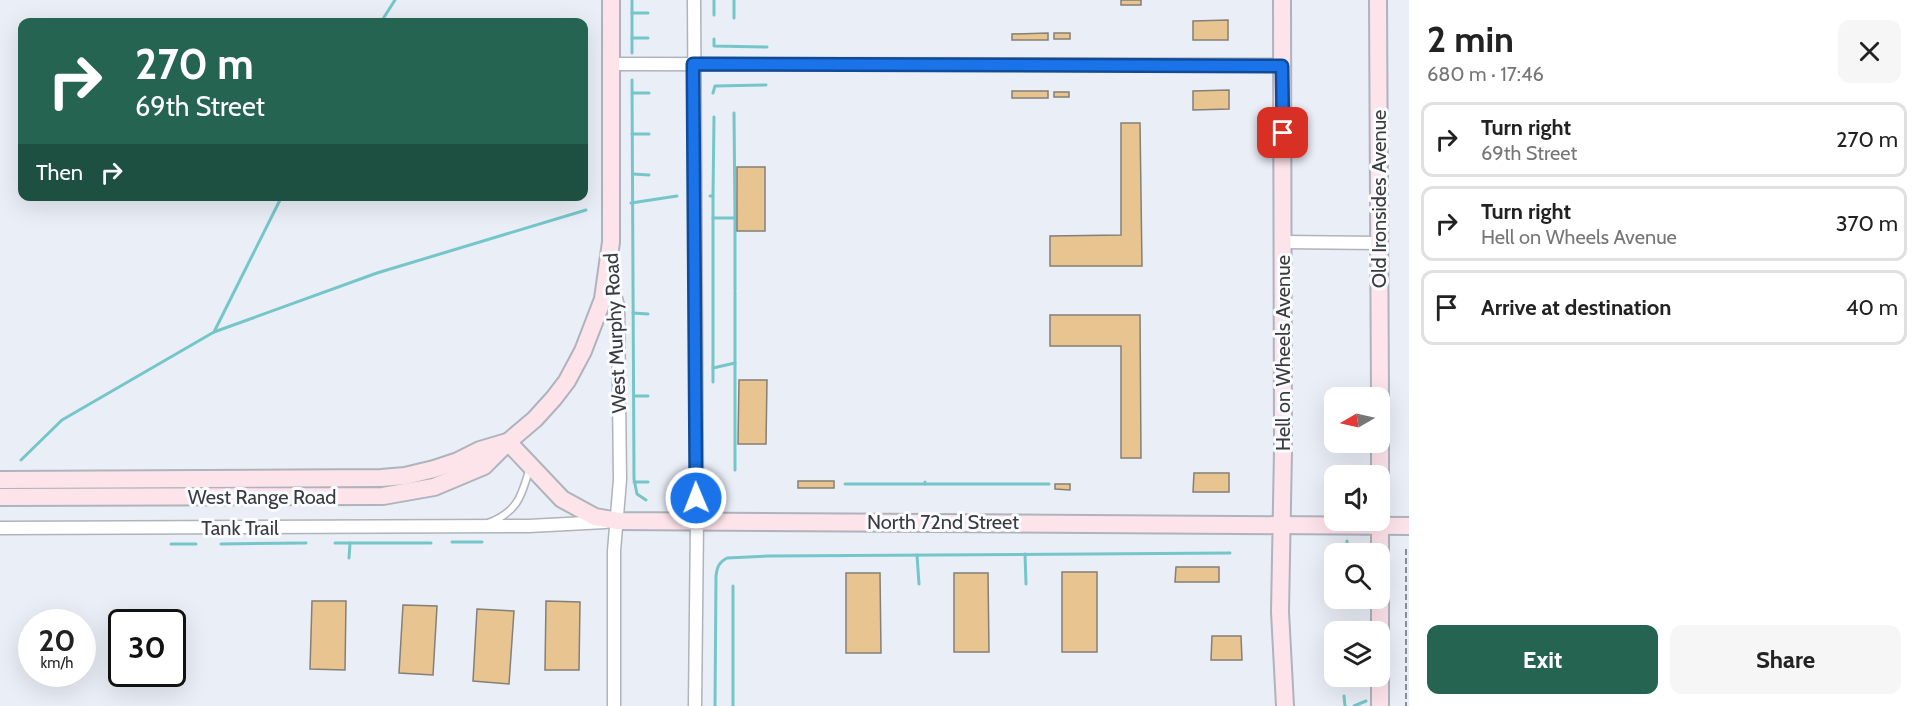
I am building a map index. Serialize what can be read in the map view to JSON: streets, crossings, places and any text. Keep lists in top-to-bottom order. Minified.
{"streets":{"street":["Old Ironsides Avenue","West Murphy Road","Hell on Wheels Avenue","West Range Road","North 72nd Street","Tank Trail"]},"crossings":[["West Murphy Road","West Range Road"],["West Murphy Road","North 72nd Street"],["West Murphy Road","Tank Trail"],["Hell on Wheels Avenue","North 72nd Street"],["West Range Road","North 72nd Street"],["North 72nd Street","Tank Trail"]],"north":"left","page":{"heading":["2 min","680 m · 17:46"],"turn":["270 m","69th Street"],"list":[{"name":"Turn right","note":"69th Street","value":"270 m"},{"name":"Turn right","note":"Hell on Wheels Avenue","value":"370 m"},{"name":"Arrive at destination","value":"40 m"}],"then":"Then","speed":"20 km/h","limit":"30","buttons":["Exit","Share"]}}
